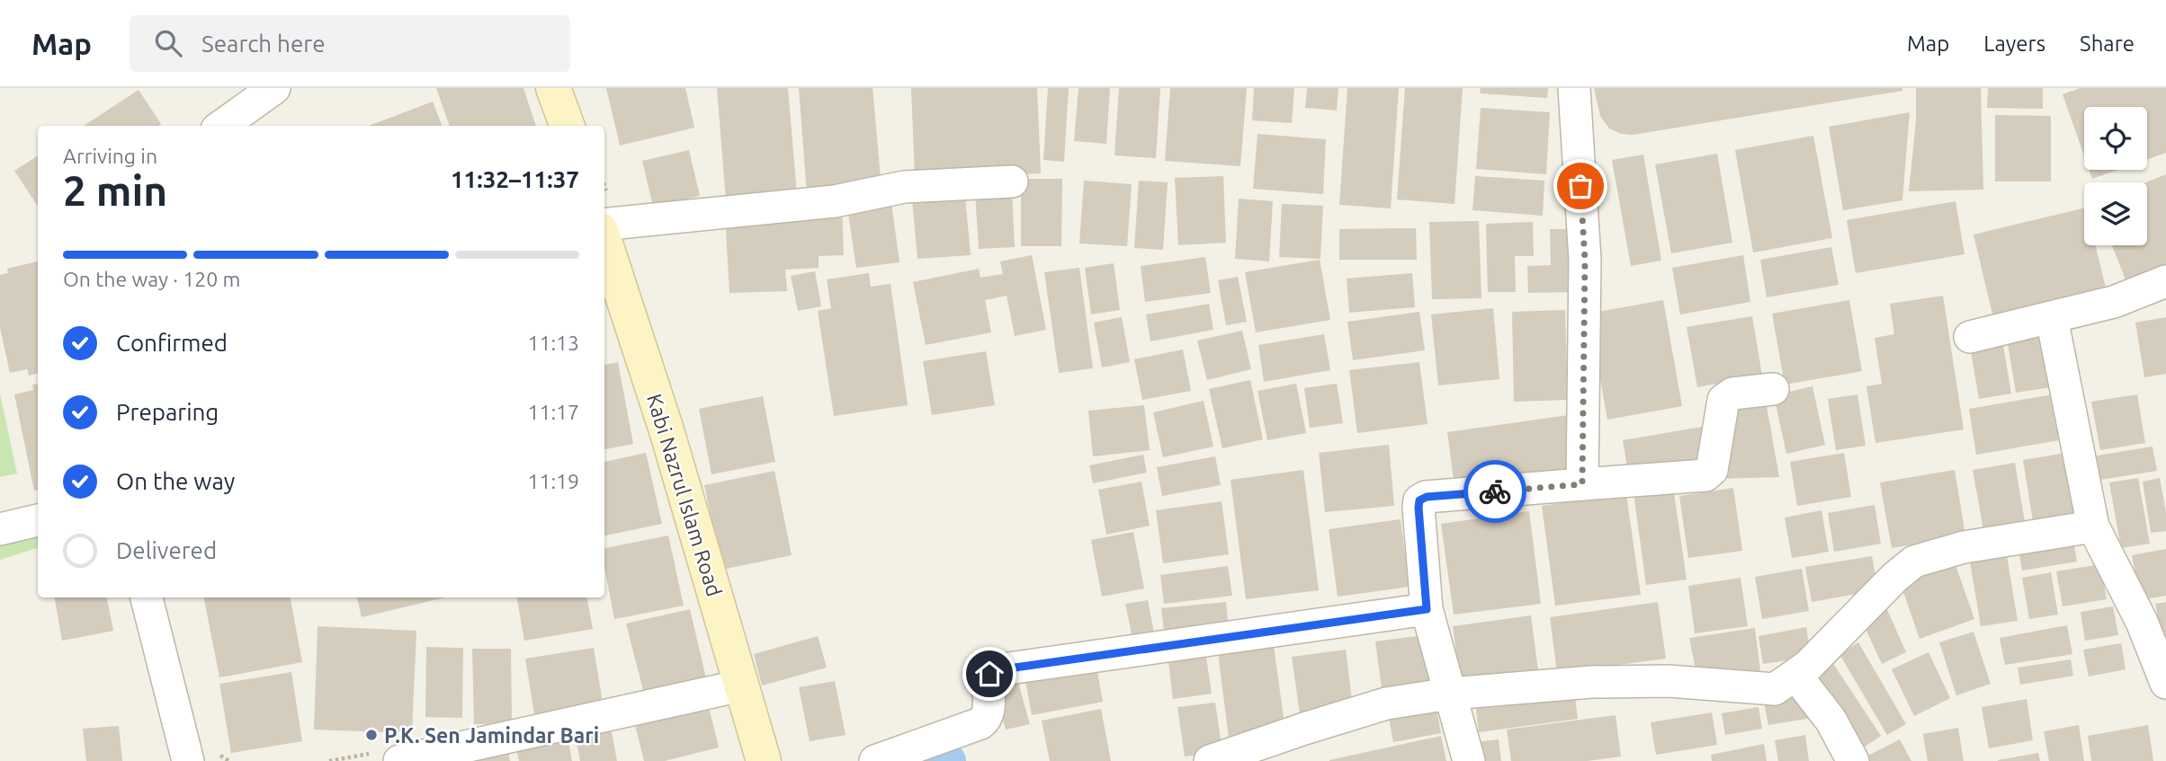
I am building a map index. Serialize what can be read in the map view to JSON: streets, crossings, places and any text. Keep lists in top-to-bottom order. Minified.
{"streets":{"main road":["Kabi Nazrul Islam Road"]},"places":["P.K. Sen Jamindar Bari"],"page":{"header":"Map","search":"Search here","nav":["Map","Layers","Share"],"heading":["2 min","Arriving in","11:32–11:37"],"bar":"On the way · 120 m","list":[["Confirmed","11:13"],["Preparing","11:17"],["On the way","11:19"],"Delivered"]}}
